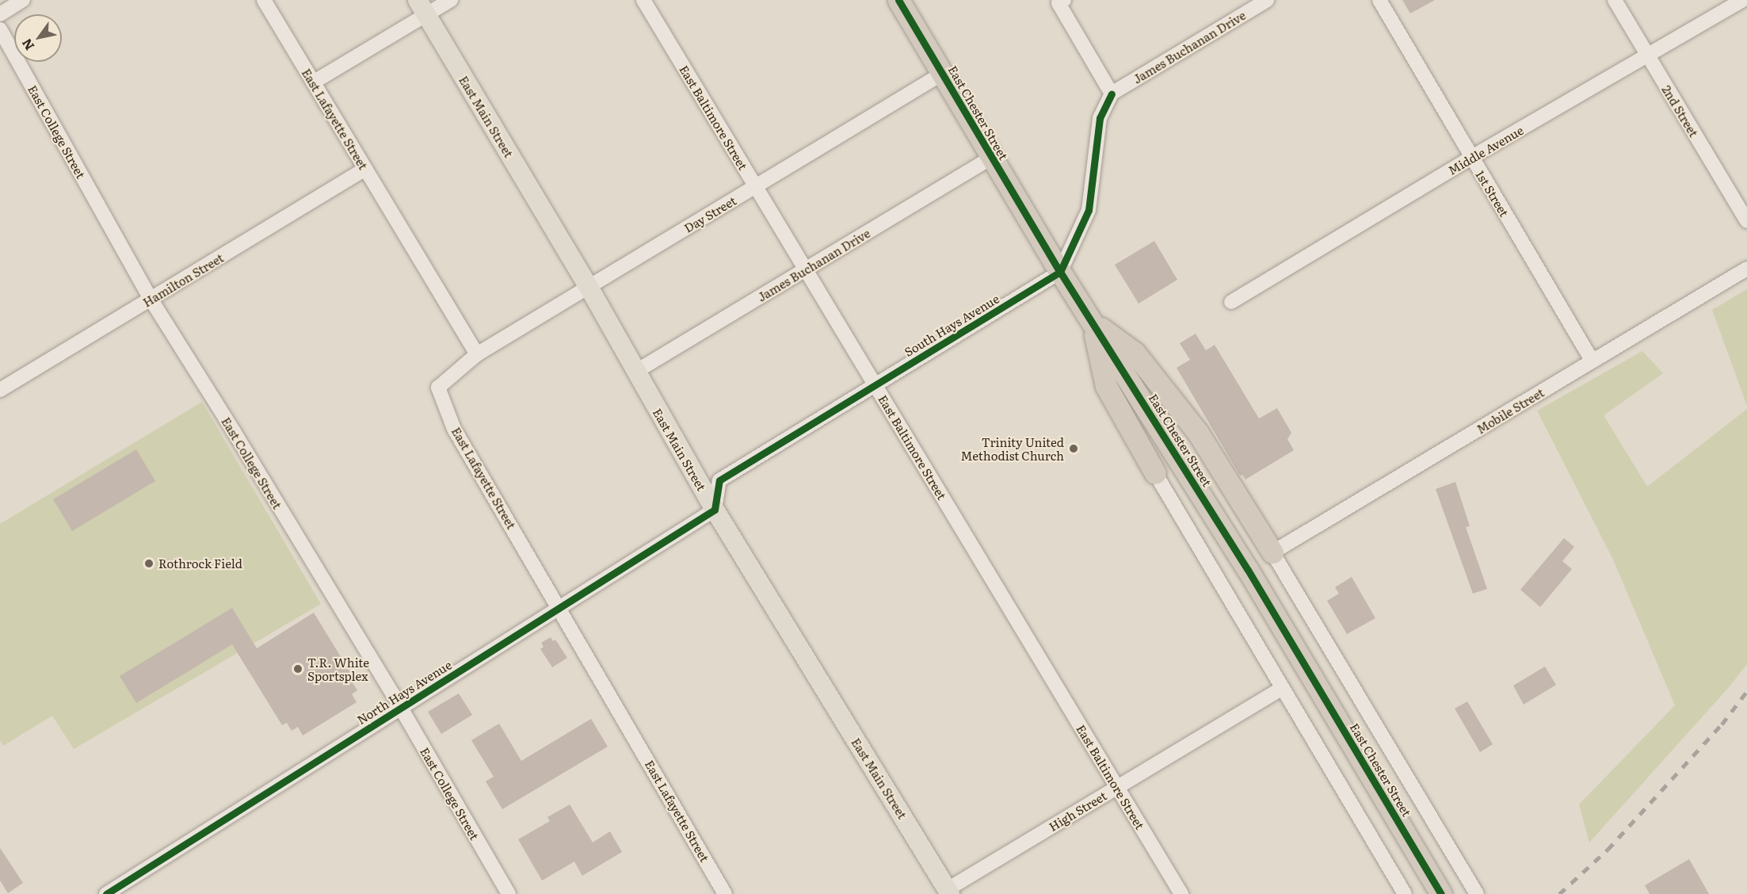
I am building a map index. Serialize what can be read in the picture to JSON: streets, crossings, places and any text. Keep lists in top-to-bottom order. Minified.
{"streets":{"highway":["East Chester Street"],"main road":["East Main Street"],"street":["James Buchanan Drive","2nd Street","East Baltimore Street","East Lafayette Street","East College Street","Middle Avenue","1st Street","Day Street","Hamilton Street","South Hays Avenue","Mobile Street","North Hays Avenue","High Street"]},"crossings":[["James Buchanan Drive","East Chester Street"],["James Buchanan Drive","East Main Street"],["James Buchanan Drive","East Baltimore Street"],["2nd Street","Middle Avenue"],["East Chester Street","Day Street"],["East Chester Street","South Hays Avenue"],["East Main Street","Day Street"],["East Main Street","South Hays Avenue"],["East Main Street","North Hays Avenue"],["East Main Street","High Street"],["East Baltimore Street","Day Street"],["East Baltimore Street","South Hays Avenue"],["East Baltimore Street","High Street"],["East Lafayette Street","Day Street"],["East Lafayette Street","Hamilton Street"],["East Lafayette Street","North Hays Avenue"],["East College Street","Hamilton Street"],["East College Street","North Hays Avenue"],["Middle Avenue","1st Street"],["1st Street","Mobile Street"],["South Hays Avenue","North Hays Avenue"]],"places":["Trinity United Methodist Church","Rothrock Field","T.R. White Sportsplex"],"north":"bottom left"}
